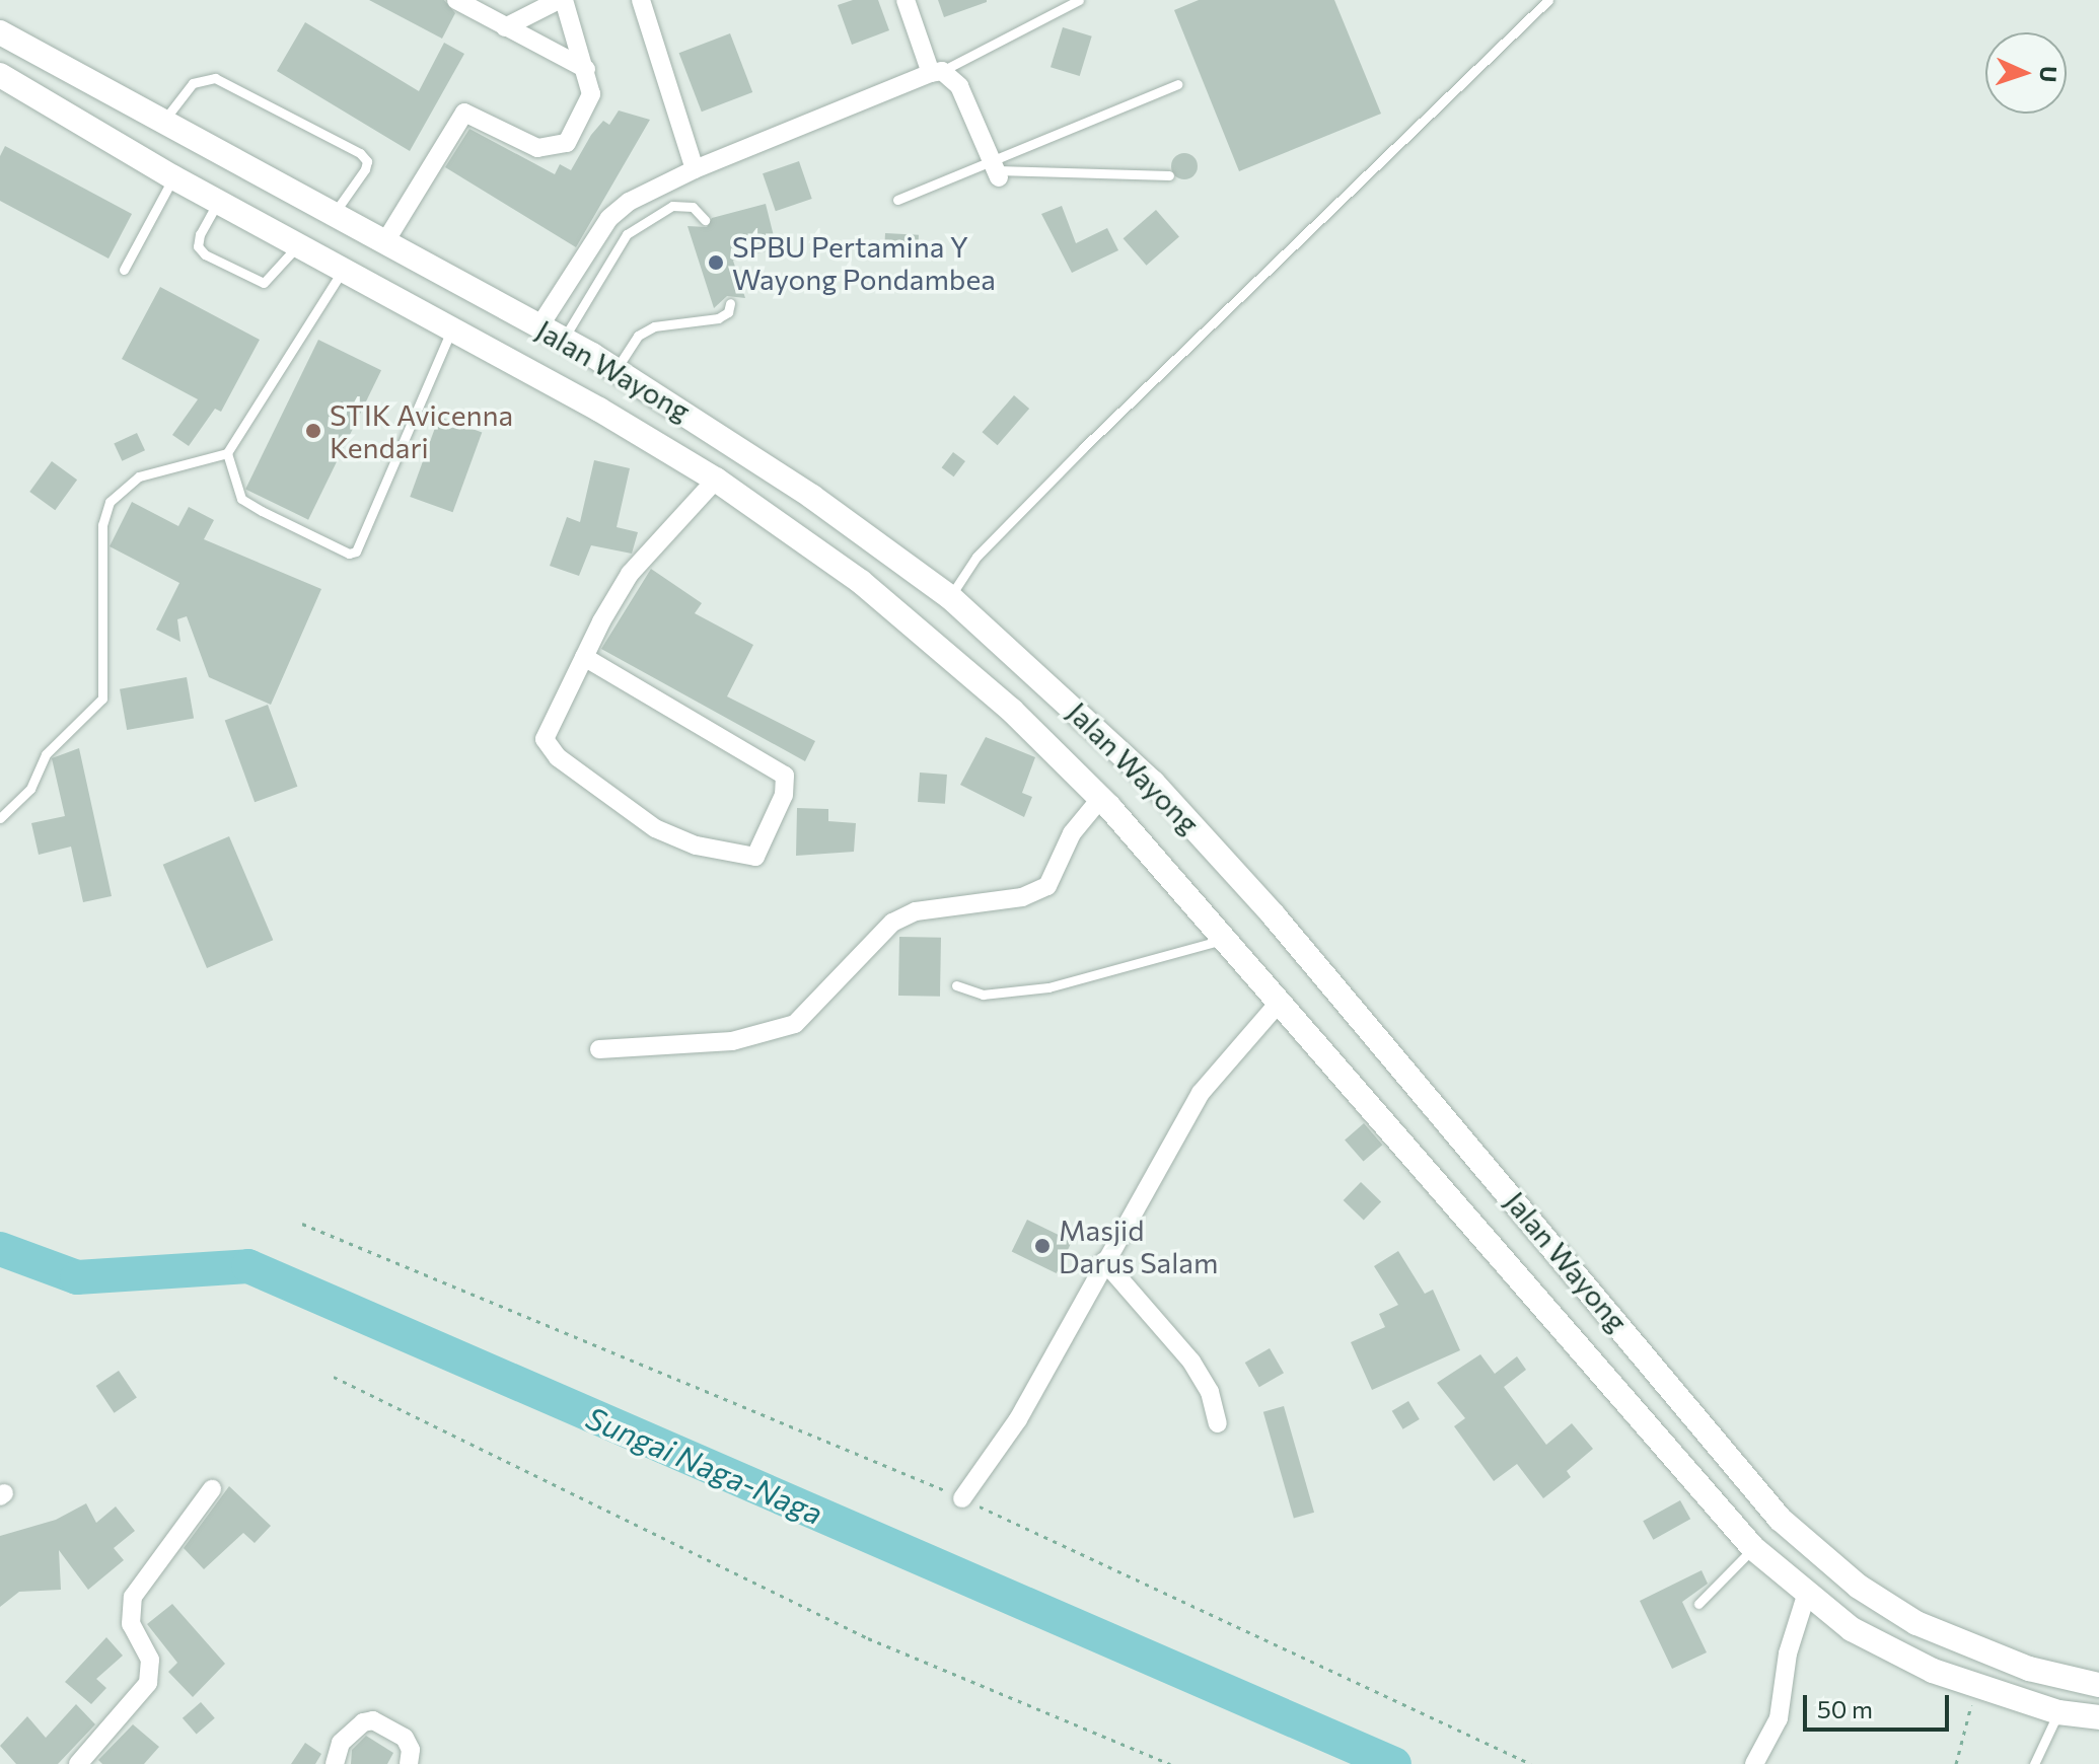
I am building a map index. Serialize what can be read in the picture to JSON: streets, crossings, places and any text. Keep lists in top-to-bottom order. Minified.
{"streets":{"main road":["Jalan Wayong"]},"water":["Sungai Naga-Naga"],"places":["SPBU Pertamina Y Wayong Pondambea","STIK Avicenna Kendari","Masjid Darus Salam"],"scale_bar":"50 m","north":"right"}
